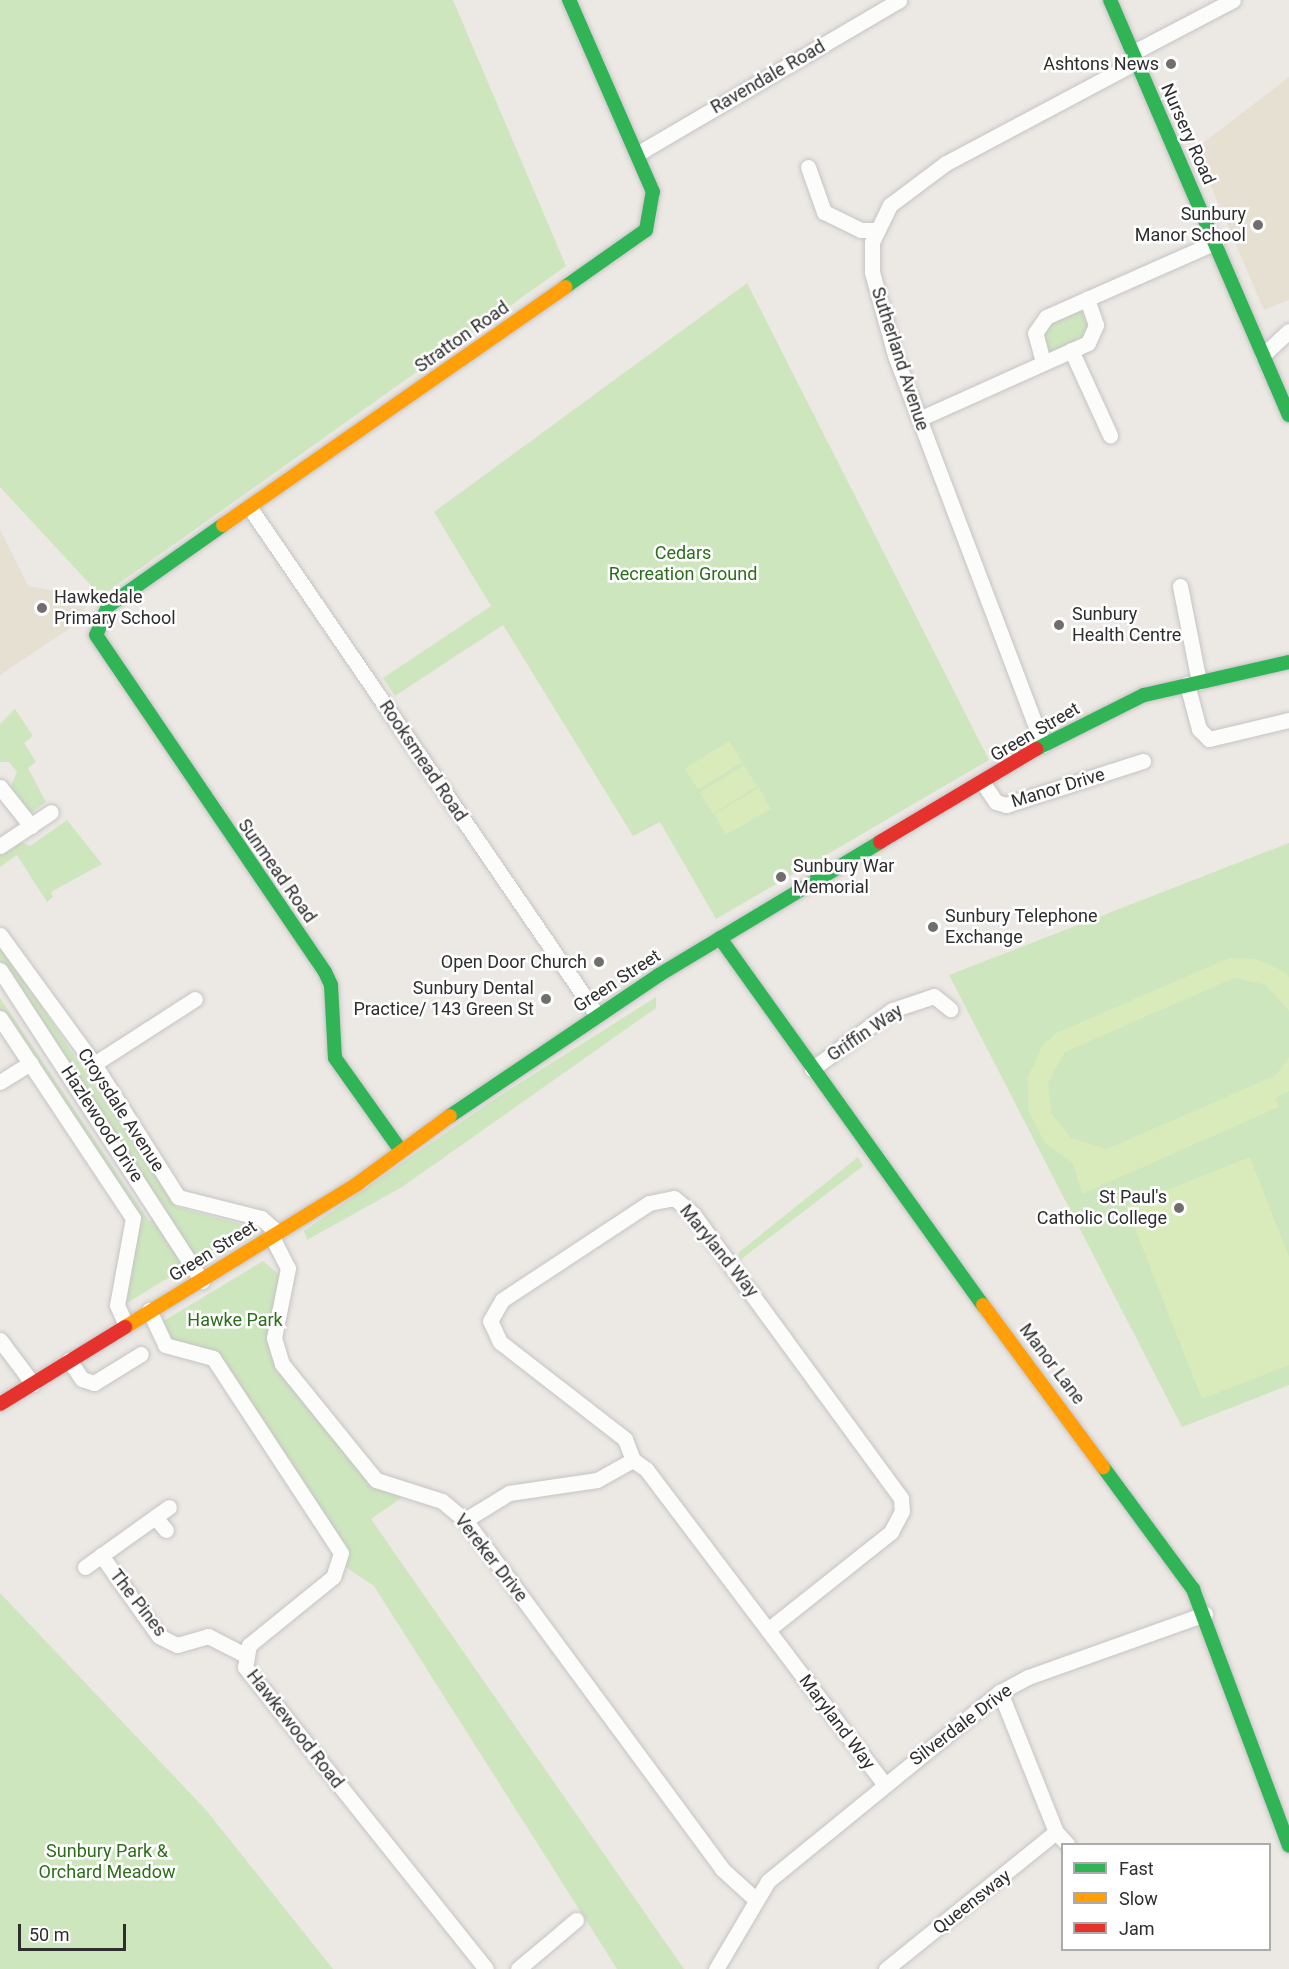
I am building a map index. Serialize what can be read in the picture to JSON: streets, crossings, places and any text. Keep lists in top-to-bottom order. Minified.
{"streets":{"street":["Ravendale Road","Nursery Road","Stratton Road","Sutherland Avenue","Green Street","Rooksmead Road","Manor Drive","Sunmead Road","Griffin Way","Croysdale Avenue","Hazlewood Drive","Maryland Way","Manor Lane","Vereker Drive","The Pines","Silverdale Drive","Hawkewood Road","Queensway"]},"crossings":[["Ravendale Road","Stratton Road"],["Stratton Road","Rooksmead Road"],["Stratton Road","Sunmead Road"],["Sutherland Avenue","Green Street"],["Green Street","Rooksmead Road"],["Green Street","Manor Drive"],["Green Street","Sunmead Road"],["Green Street","Croysdale Avenue"],["Green Street","Hazlewood Drive"],["Green Street","Manor Lane"],["Green Street","Vereker Drive"],["Green Street","Hawkewood Road"],["Griffin Way","Manor Lane"],["Croysdale Avenue","Vereker Drive"],["Maryland Way","Silverdale Drive"],["Manor Lane","Silverdale Drive"],["Vereker Drive","Silverdale Drive"],["The Pines","Hawkewood Road"]],"parks":["Cedars Recreation Ground","Hawke Park","Sunbury Park & Orchard Meadow"],"places":["Ashtons News","Sunbury Manor School","Hawkedale Primary School","Sunbury Health Centre","Sunbury War Memorial","Sunbury Telephone Exchange","Open Door Church","Sunbury Dental Practice/ 143 Green St","St Paul's Catholic College"],"legend":["Fast","Slow","Jam"],"scale_bar":"50 m"}
